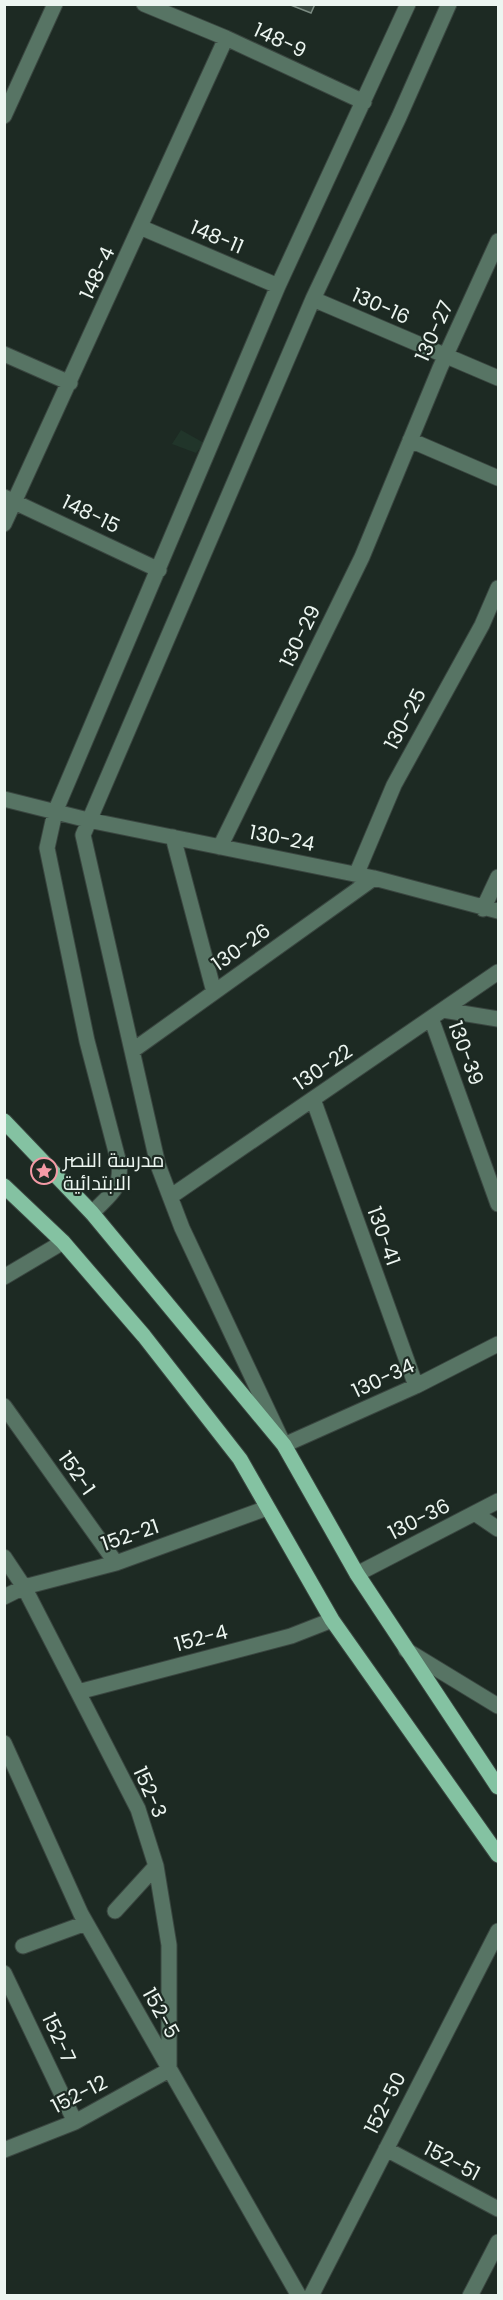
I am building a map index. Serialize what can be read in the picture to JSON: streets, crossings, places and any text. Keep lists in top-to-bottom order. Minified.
{"streets":{"street":["148-9","148-11","148-4","130-16","130-27","148-15","130-29","130-25","130-24","130-26","130-39","130-22","130-41","130-34","152-1","130-36","152-21","152-4","152-3","152-5","152-7","152-12","152-50","152-51"]},"crossings":[["148-9","148-4"],["148-11","148-4"],["148-4","148-15"],["130-16","130-27"],["130-27","130-29"],["130-29","130-24"],["130-25","130-24"],["130-24","130-26"],["130-39","130-22"],["130-22","130-41"],["130-41","130-34"],["152-1","152-21"],["152-21","152-3"],["152-4","152-3"],["152-3","152-5"],["152-3","152-12"],["152-5","152-12"],["152-7","152-12"],["152-50","152-51"]],"places":{"place":["مدرسة النصر الابتدائية"]}}
